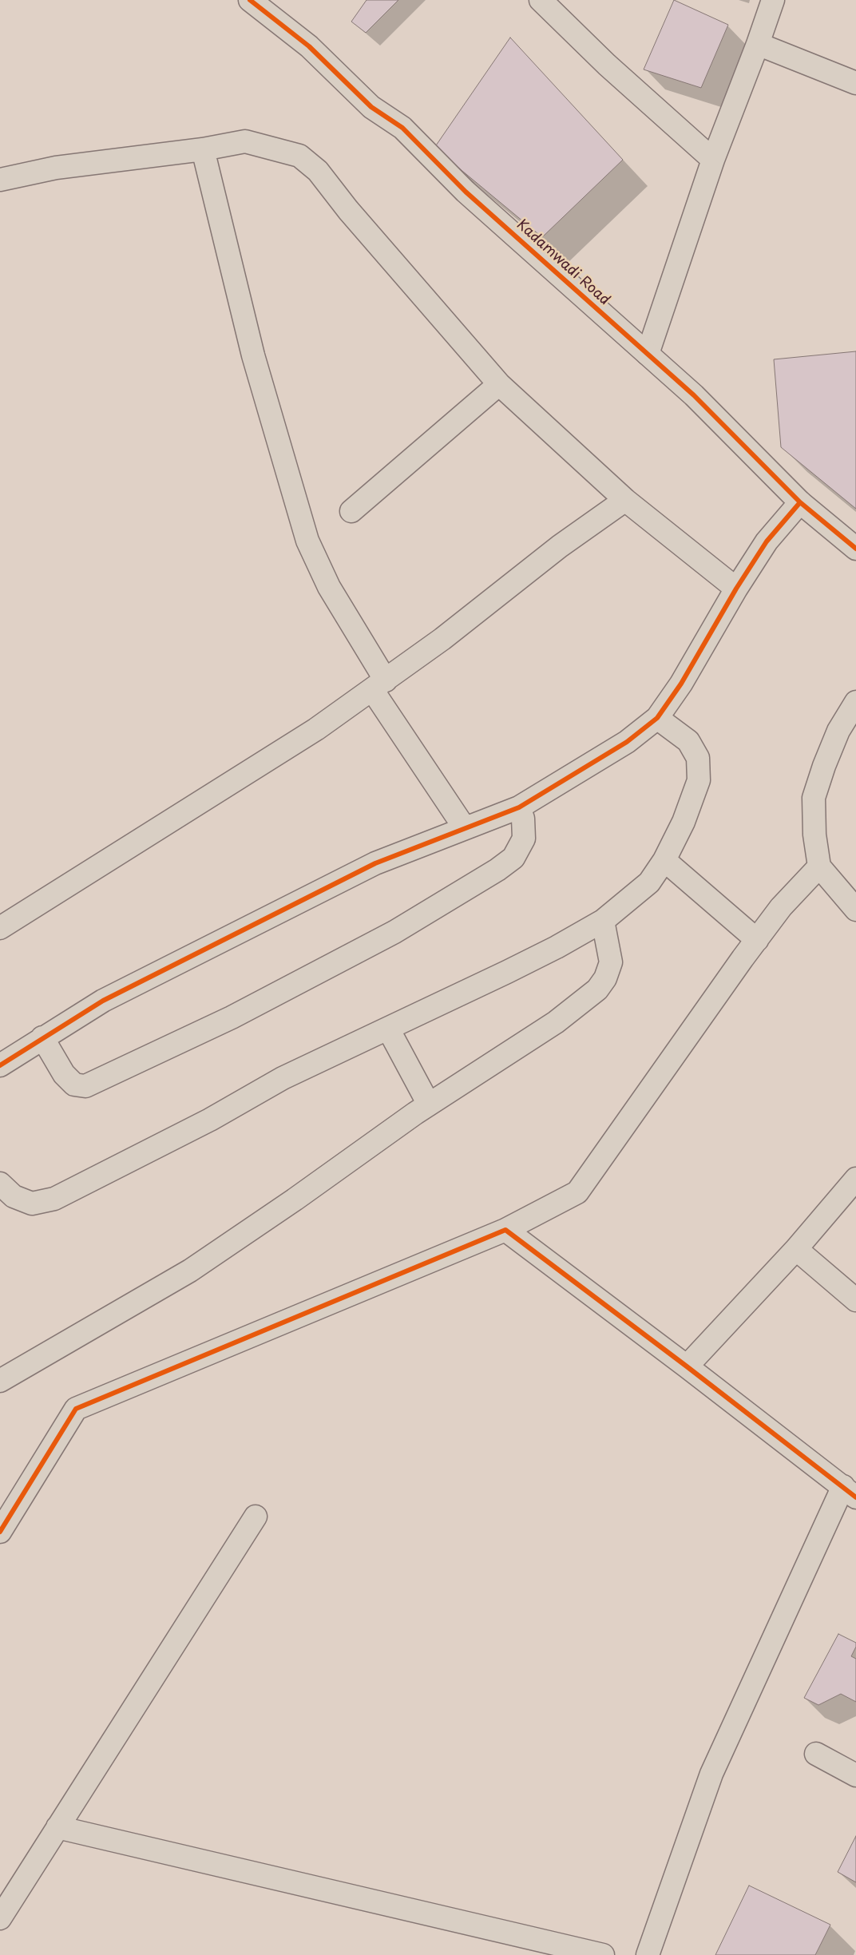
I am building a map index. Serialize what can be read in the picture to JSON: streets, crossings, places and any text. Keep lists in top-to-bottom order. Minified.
{"streets":{"street":["Kadamwadi Road"]}}
